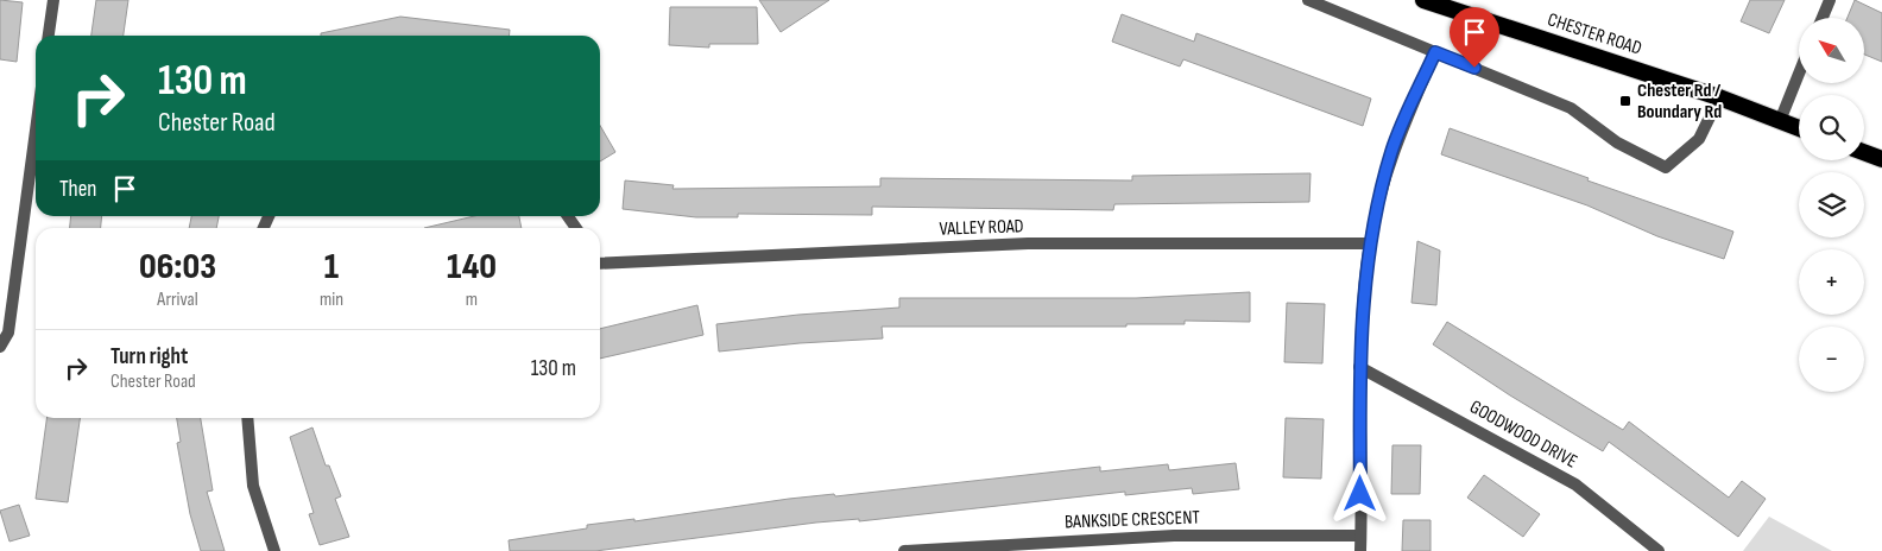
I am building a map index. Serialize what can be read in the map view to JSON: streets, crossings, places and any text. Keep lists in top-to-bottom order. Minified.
{"streets":{"highway":["CHESTER ROAD"],"street":["VALLEY ROAD","GOODWOOD DRIVE","BANKSIDE CRESCENT"]},"places":{"transit":["Chester Rd / Boundary Rd"]},"north":"top left","page":{"map_buttons":["+","−"],"turn":["130 m","Chester Road"],"then":"Then","eta":["06:03","Arrival","1","min","140","m"],"list":[{"name":"Turn right","note":"Chester Road","value":"130 m"}]}}
